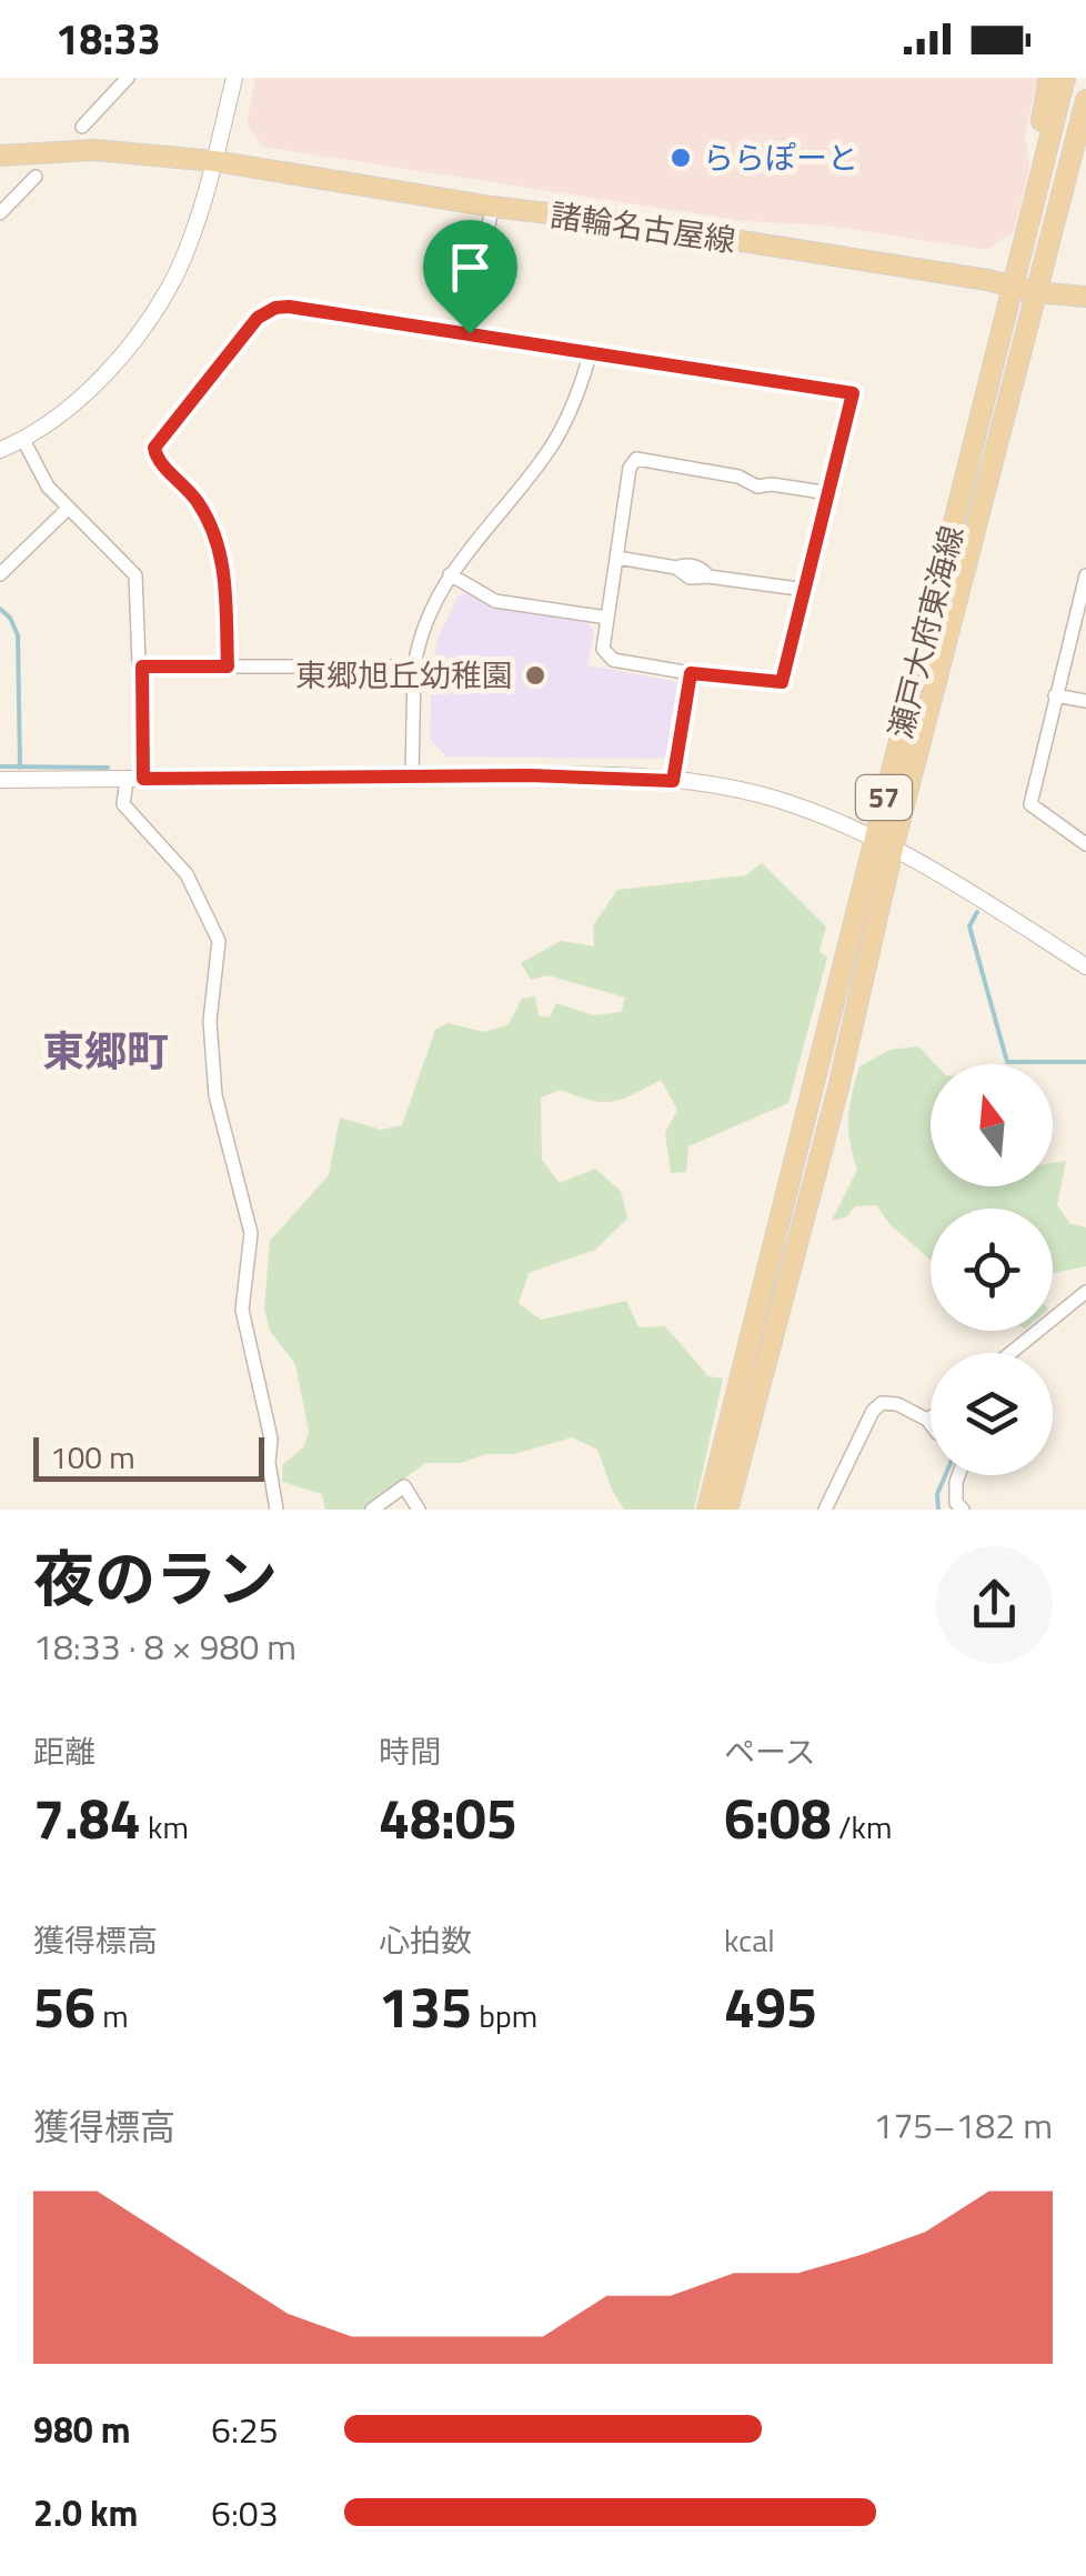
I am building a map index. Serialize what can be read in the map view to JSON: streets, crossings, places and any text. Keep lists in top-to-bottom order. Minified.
{"streets":{"main road":["諸輪名古屋線","瀬戸大府東海線","57"]},"crossings":[["諸輪名古屋線","瀬戸大府東海線"]],"districts":["東郷町"],"places":["ららぽーと","東郷旭丘幼稚園"],"scale_bar":"100 m","north":"top","page":{"status":"18:33","scale":"100 m","heading":["夜のラン","18:33 · 8 × 980 m"],"stats":[["距離","7.84 km"],["時間","48:05"],["ペース","6:08 /km"],["獲得標高","56 m"],["心拍数","135 bpm"],["kcal","495"]],"chart":["獲得標高","175–182 m"],"list":[{"name":"980 m","note":"6:25"},{"name":"2.0 km","note":"6:03"}]}}
